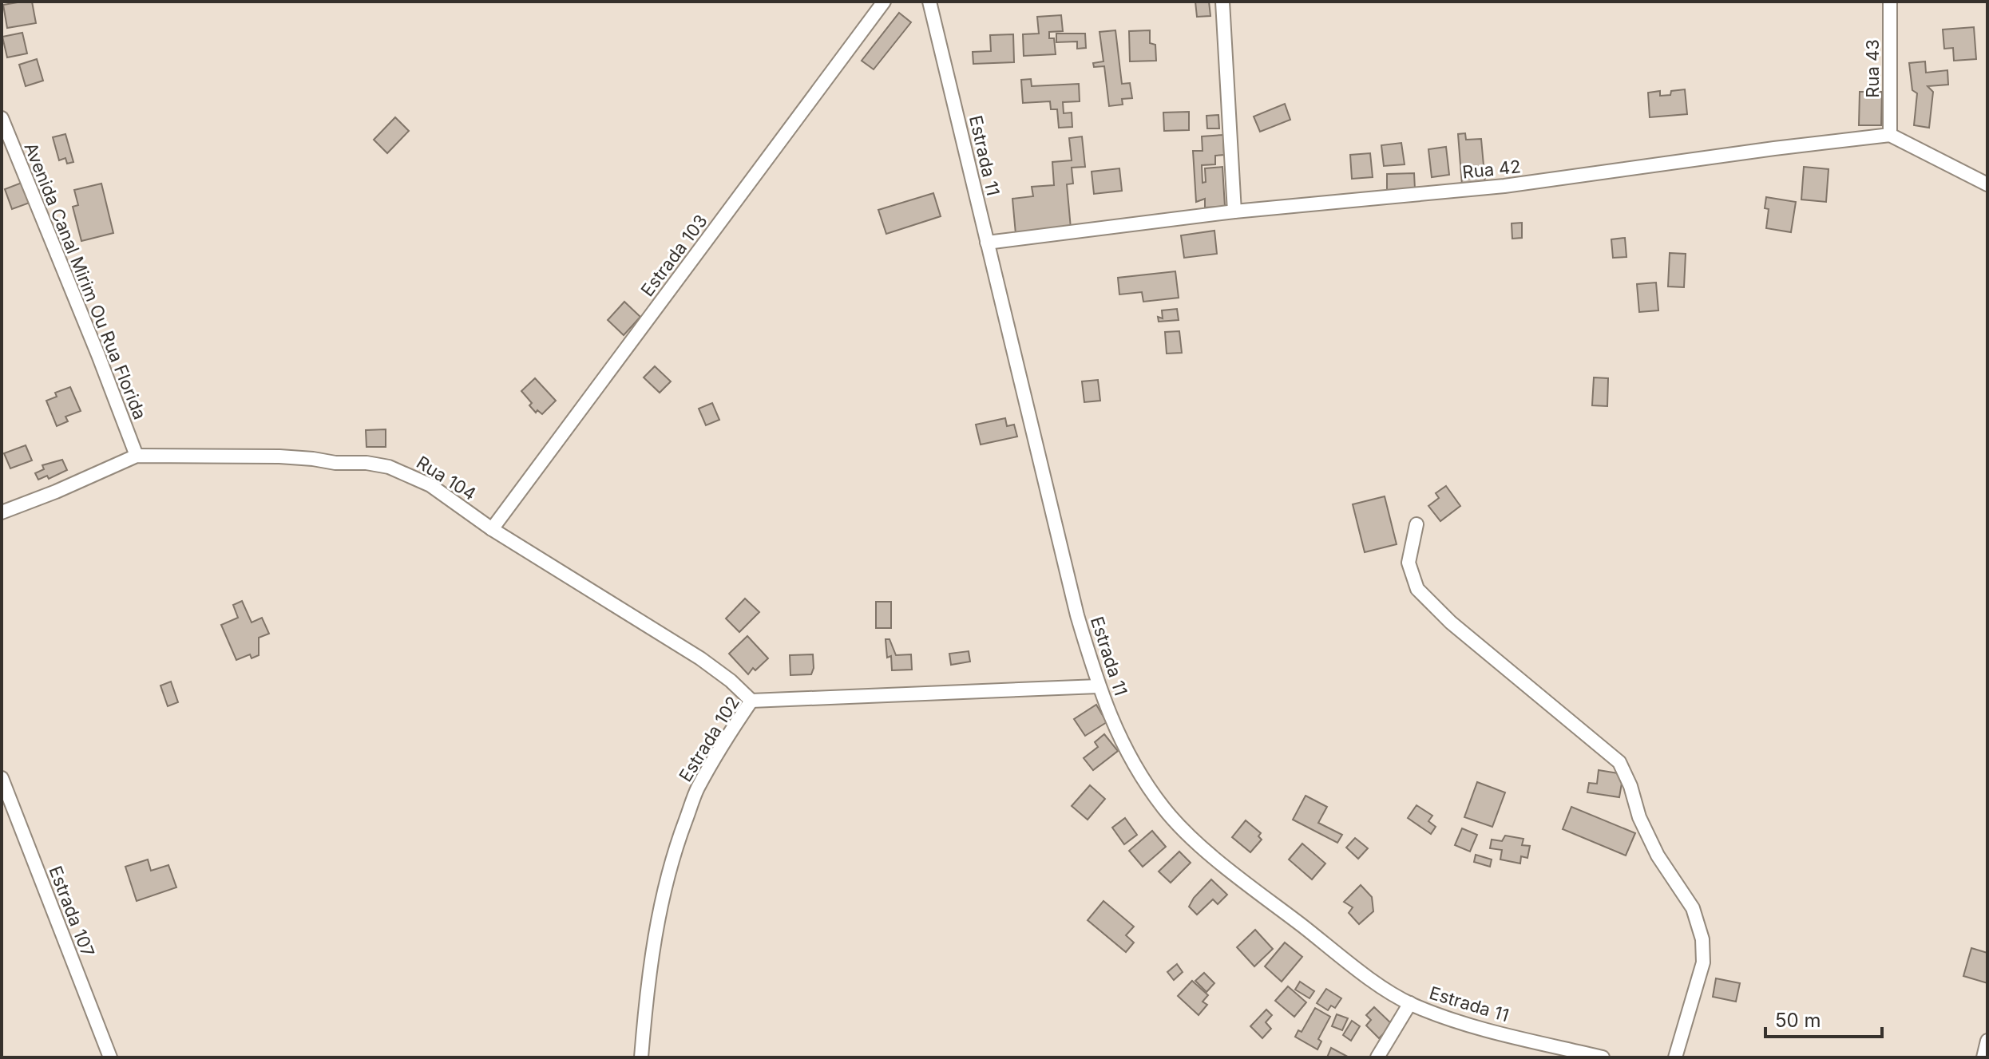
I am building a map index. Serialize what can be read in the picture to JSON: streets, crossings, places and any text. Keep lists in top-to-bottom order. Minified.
{"streets":{"street":["Rua 43","Estrada 11","Rua 42","Estrada 103","Avenida Canal Mirim Ou Rua Florida","Rua 104","Estrada 102","Estrada 107"]},"crossings":[["Rua 43","Rua 42"],["Estrada 11","Rua 42"],["Estrada 11","Estrada 102"],["Estrada 103","Rua 104"],["Avenida Canal Mirim Ou Rua Florida","Rua 104"],["Rua 104","Estrada 102"]],"scale_bar":"50 m"}
